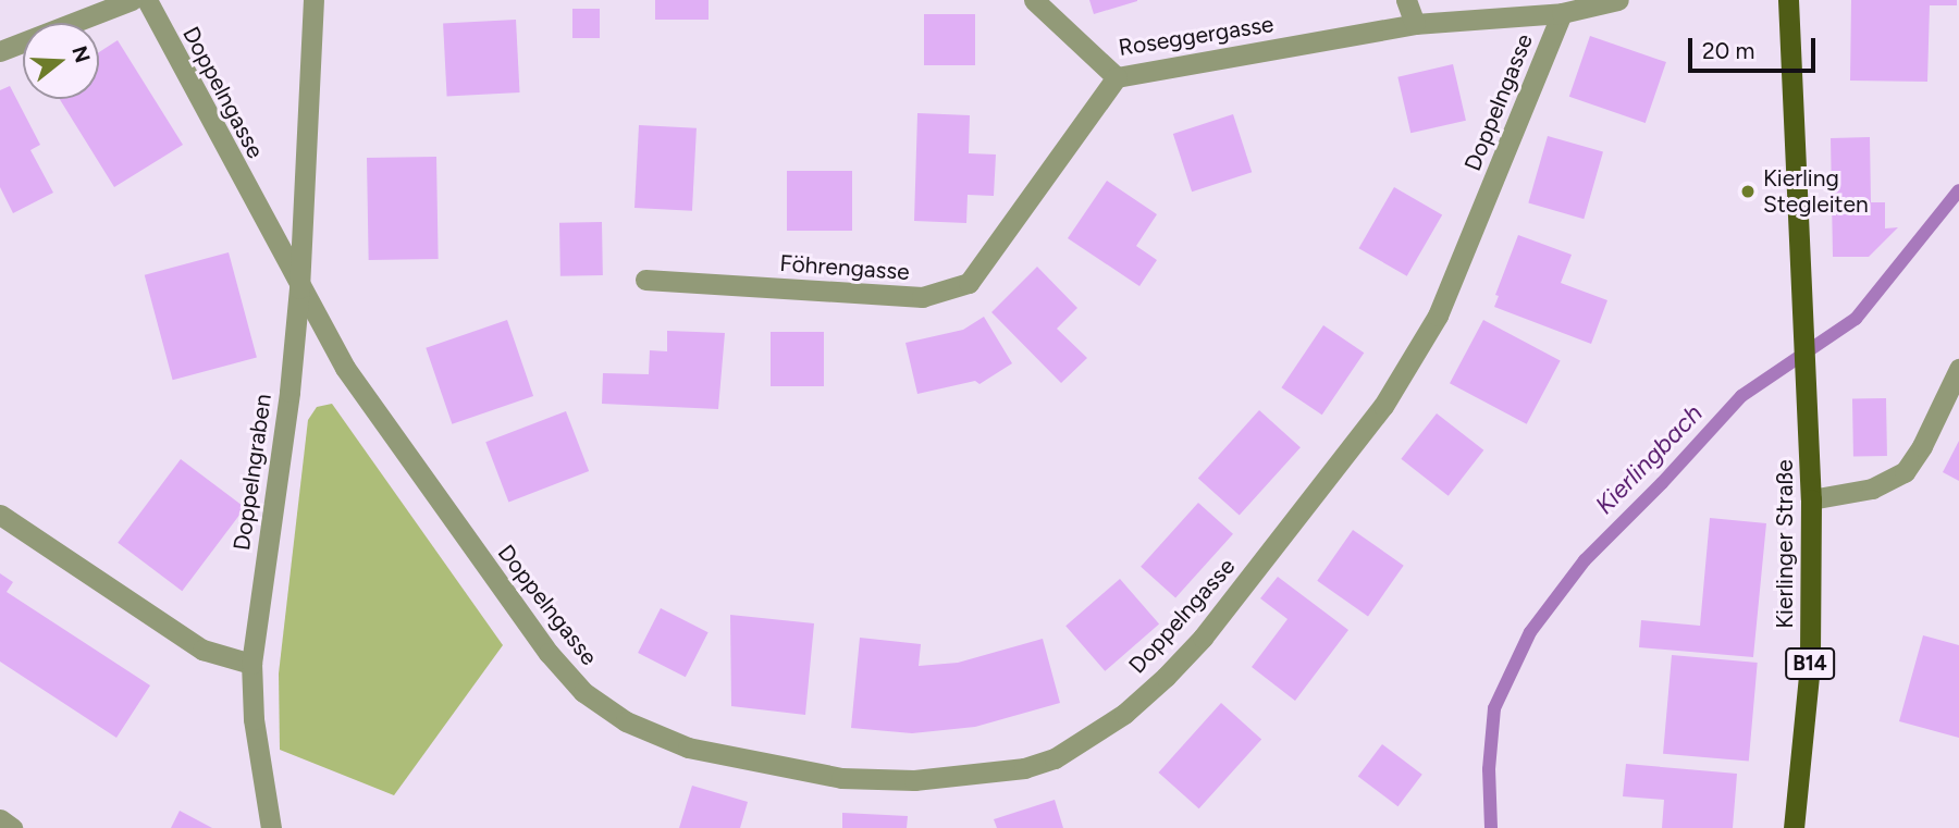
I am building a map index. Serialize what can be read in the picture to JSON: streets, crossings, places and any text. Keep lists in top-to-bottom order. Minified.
{"streets":{"main road":["Kierlinger Straße","B14"],"street":["Roseggergasse","Doppelngasse","Föhrengasse","Doppelngraben"]},"crossings":[["Roseggergasse","Doppelngasse"],["Roseggergasse","Föhrengasse"],["Doppelngasse","Doppelngraben"]],"water":["Kierlingbach"],"places":["Kierling Stegleiten"],"scale_bar":"20 m","north":"right"}
